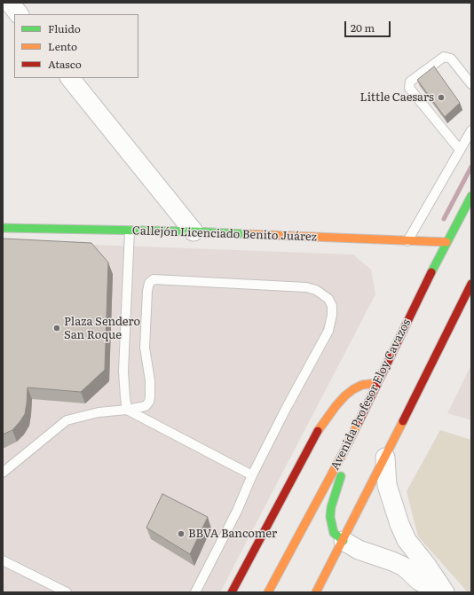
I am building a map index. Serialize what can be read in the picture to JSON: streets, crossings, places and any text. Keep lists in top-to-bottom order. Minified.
{"streets":{"main road":["Callejón Licenciado Benito Juárez","Avenida Profesor Eloy Cavazos"]},"crossings":[["Callejón Licenciado Benito Juárez","Avenida Profesor Eloy Cavazos"]],"places":["Little Caesars","Plaza Sendero San Roque","BBVA Bancomer"],"legend":["Fluido","Lento","Atasco"],"scale_bar":"20 m"}
